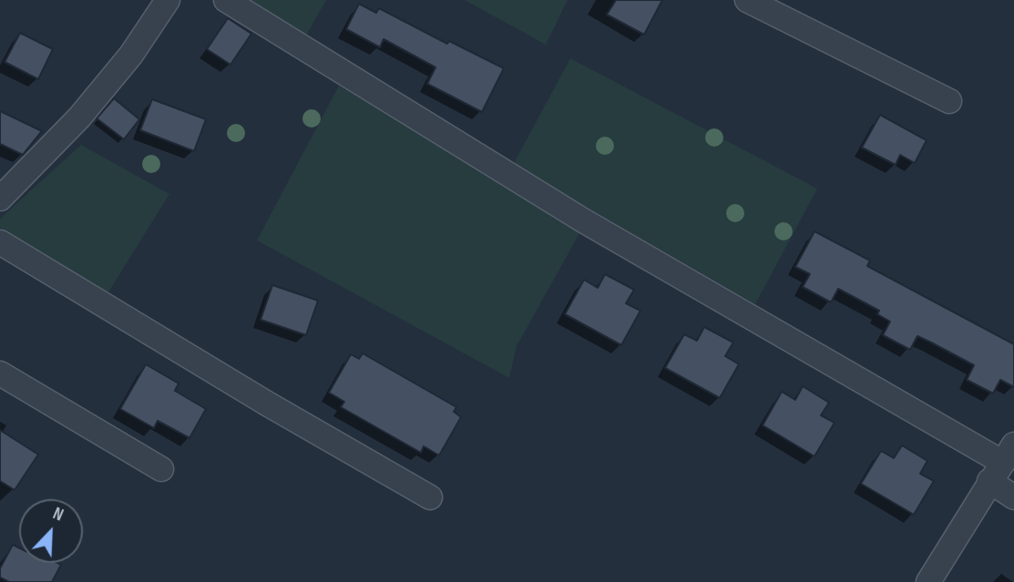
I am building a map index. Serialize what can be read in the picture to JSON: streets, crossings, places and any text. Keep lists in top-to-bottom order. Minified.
{"north":"top right"}
